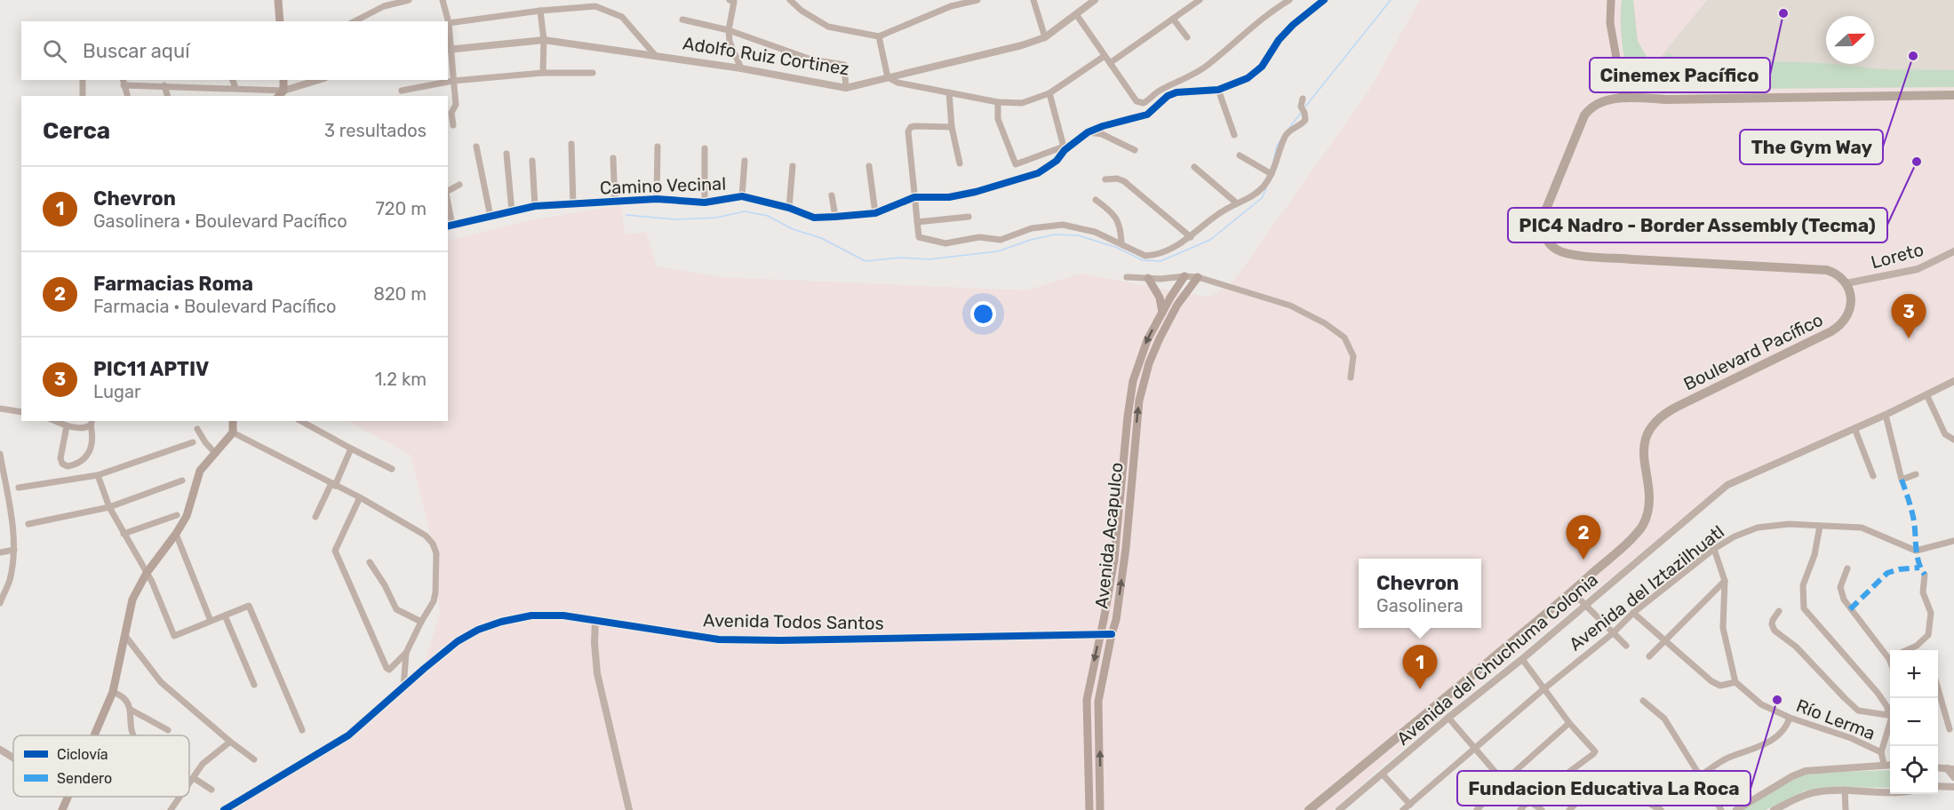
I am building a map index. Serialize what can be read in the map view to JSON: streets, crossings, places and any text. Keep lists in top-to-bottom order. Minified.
{"streets":{"main road":["Boulevard Pacífico","Avenida Acapulco"],"street":["Adolfo Ruiz Cortinez","Camino Vecinal","Loreto","Avenida del Iztazilhuatl","Avenida Todos Santos","Avenida del Chuchuma Colonia","Río Lerma"]},"crossings":[["Loreto","Boulevard Pacífico"],["Avenida Acapulco","Avenida Todos Santos"]],"places":["Cinemex Pacífico","The Gym Way","PIC4 Nadro - Border Assembly (Tecma)","Fundacion Educativa La Roca"],"legend":["Ciclovía","Sendero"],"north":"right","page":{"search":"Buscar aquí","heading":["Cerca","3 resultados"],"list":[{"mark":"1","name":"Chevron","note":"Gasolinera · Boulevard Pacífico","value":"720 m"},{"mark":"2","name":"Farmacias Roma","note":"Farmacia · Boulevard Pacífico","value":"820 m"},{"mark":"3","name":"PIC11 APTIV","note":"Lugar","value":"1.2 km"}],"pins":["3","2","1"],"popup":["Chevron","Gasolinera"],"map_buttons":["+","−"]}}
